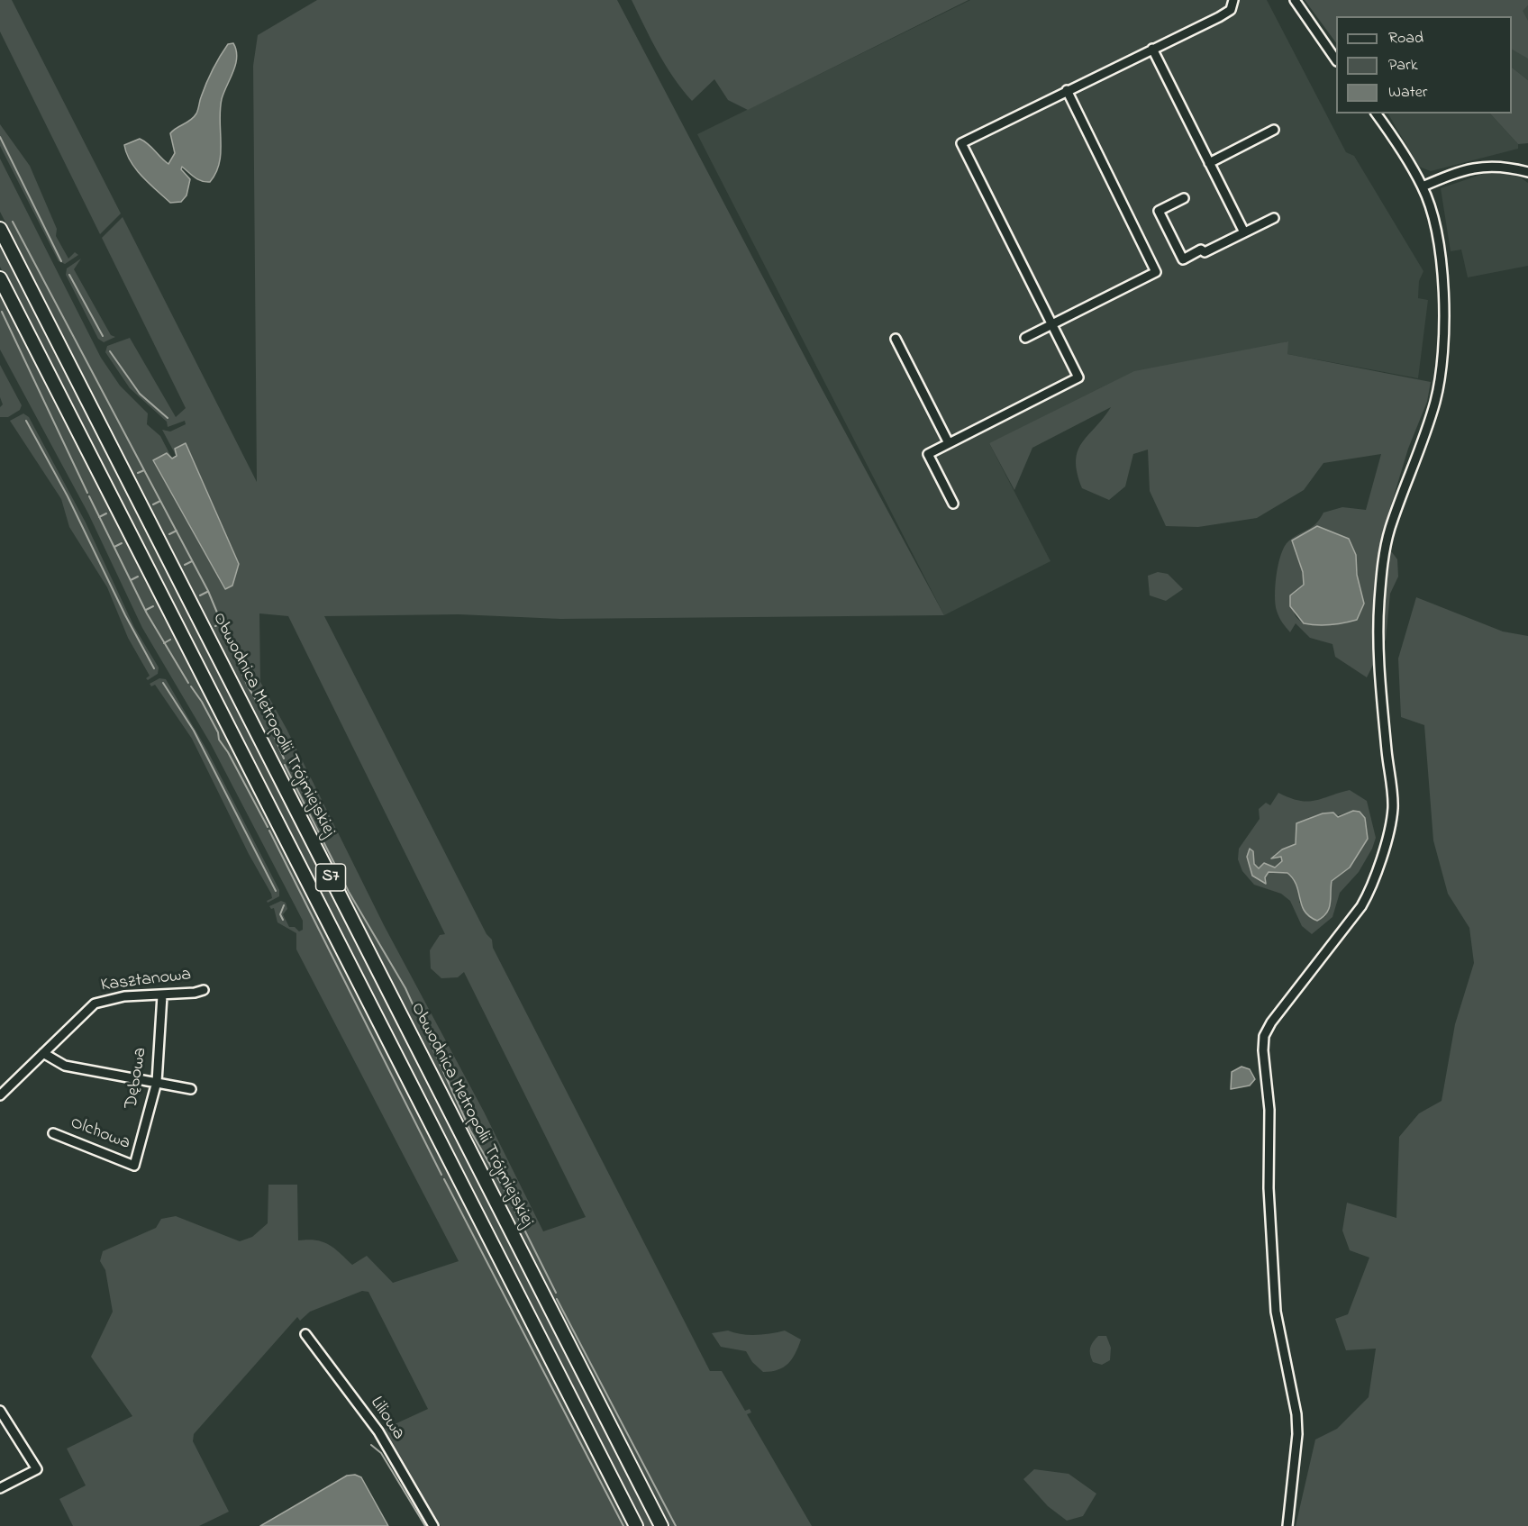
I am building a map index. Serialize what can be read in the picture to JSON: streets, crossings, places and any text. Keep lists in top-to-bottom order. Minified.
{"streets":{"highway":["Obwodnica Metropolii Trójmiejskiej","S7"],"street":["Kasztanowa","Dębowa","Olchowa","Liliowa"]},"crossings":[["Kasztanowa","Dębowa"],["Dębowa","Olchowa"]],"legend":["Road","Park","Water"]}
